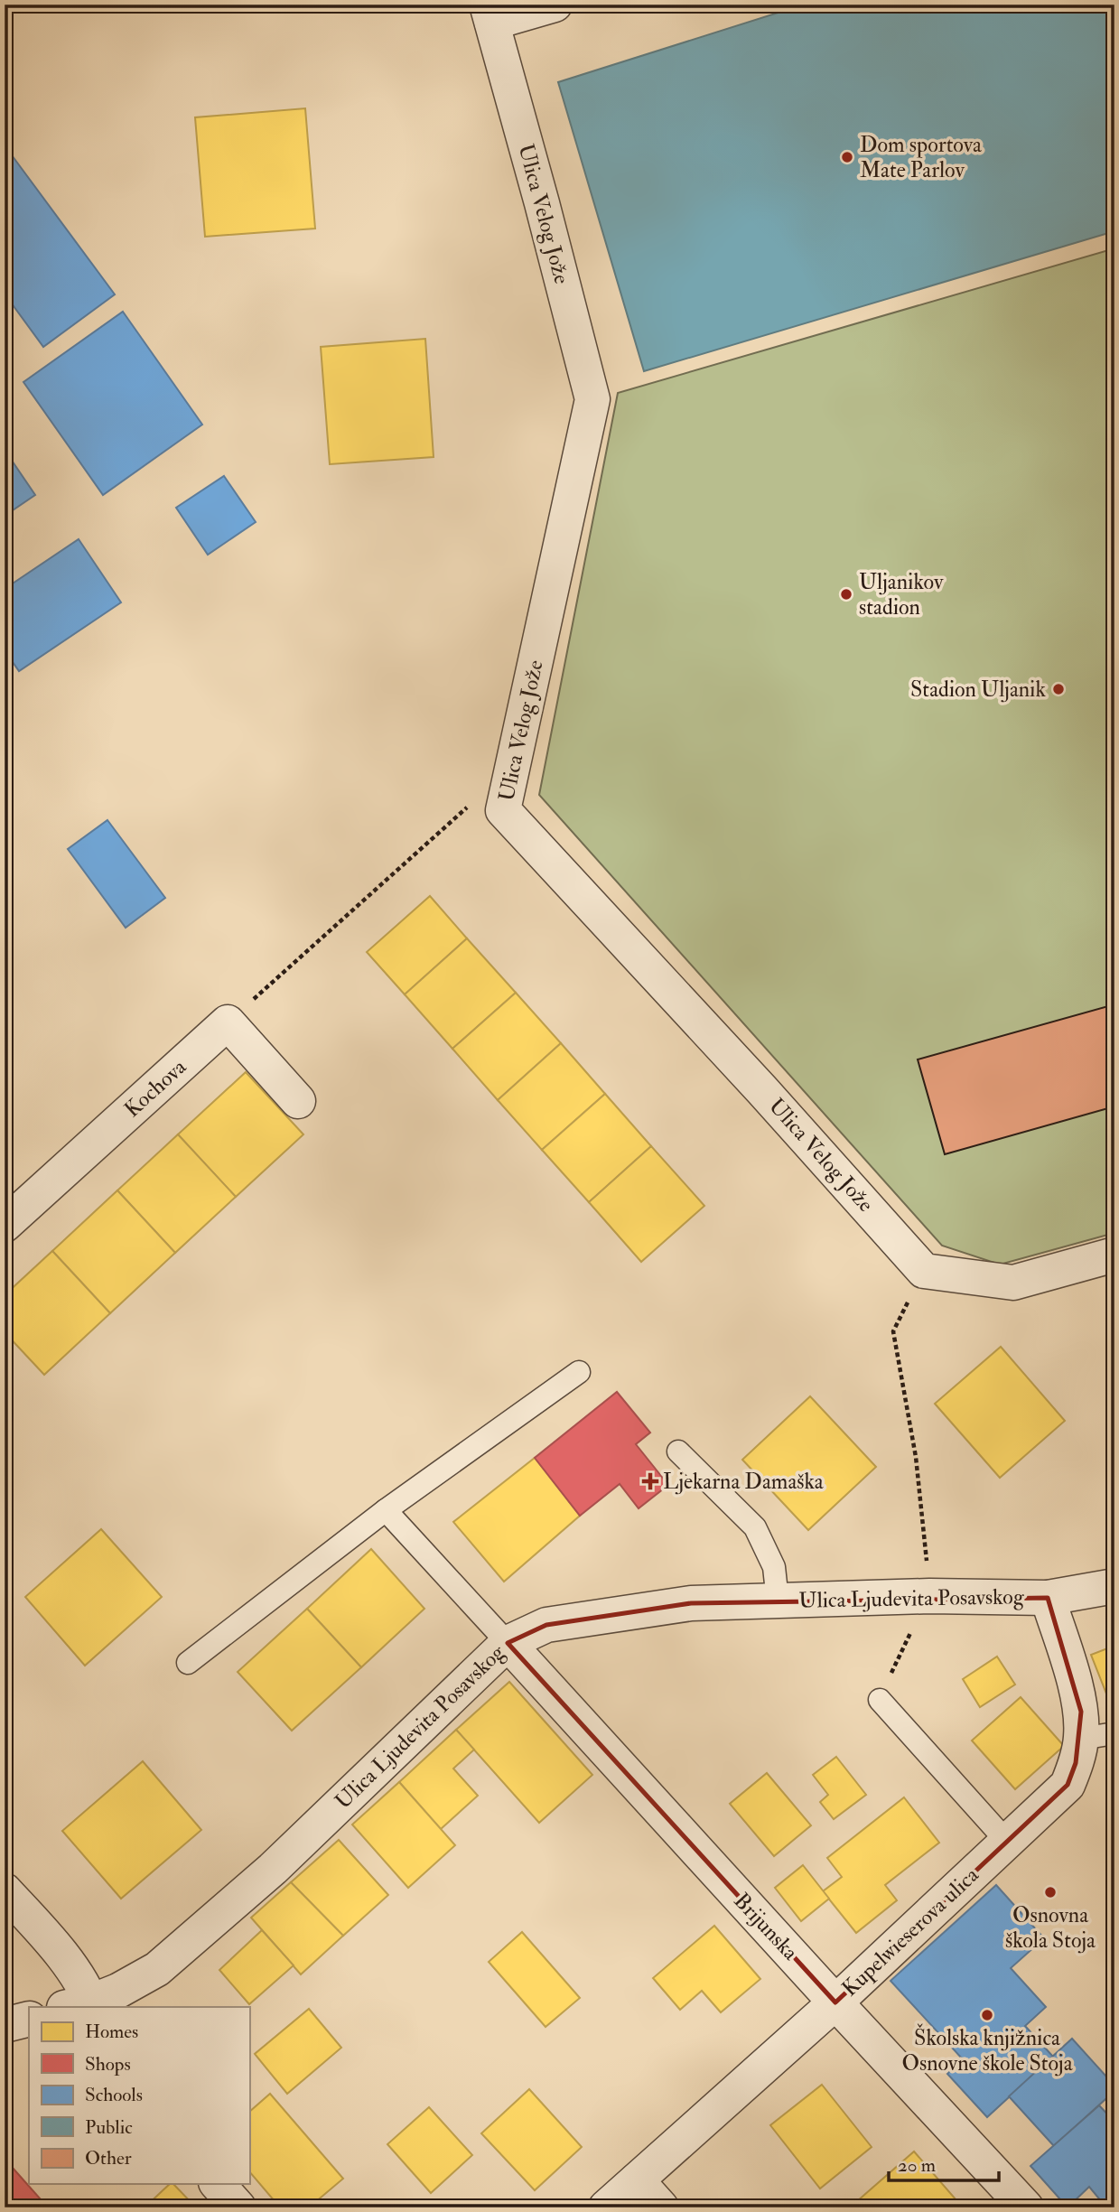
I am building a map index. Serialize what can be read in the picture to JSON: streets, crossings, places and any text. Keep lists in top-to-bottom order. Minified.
{"streets":{"street":["Ulica Velog Jože","Kochova","Ulica Ljudevita Posavskog","Brijunska","Kupelwieserova ulica"]},"crossings":[["Ulica Ljudevita Posavskog","Brijunska"],["Ulica Ljudevita Posavskog","Kupelwieserova ulica"],["Brijunska","Kupelwieserova ulica"]],"places":{"other":["Dom sportova Mate Parlov","Uljanikov stadion","Stadion Uljanik","Osnovna škola Stoja","Školska knjižnica Osnovne škole Stoja"],"health":["Ljekarna Damaška"]},"legend":["Homes","Shops","Schools","Public","Other"],"scale_bar":"20 m"}
